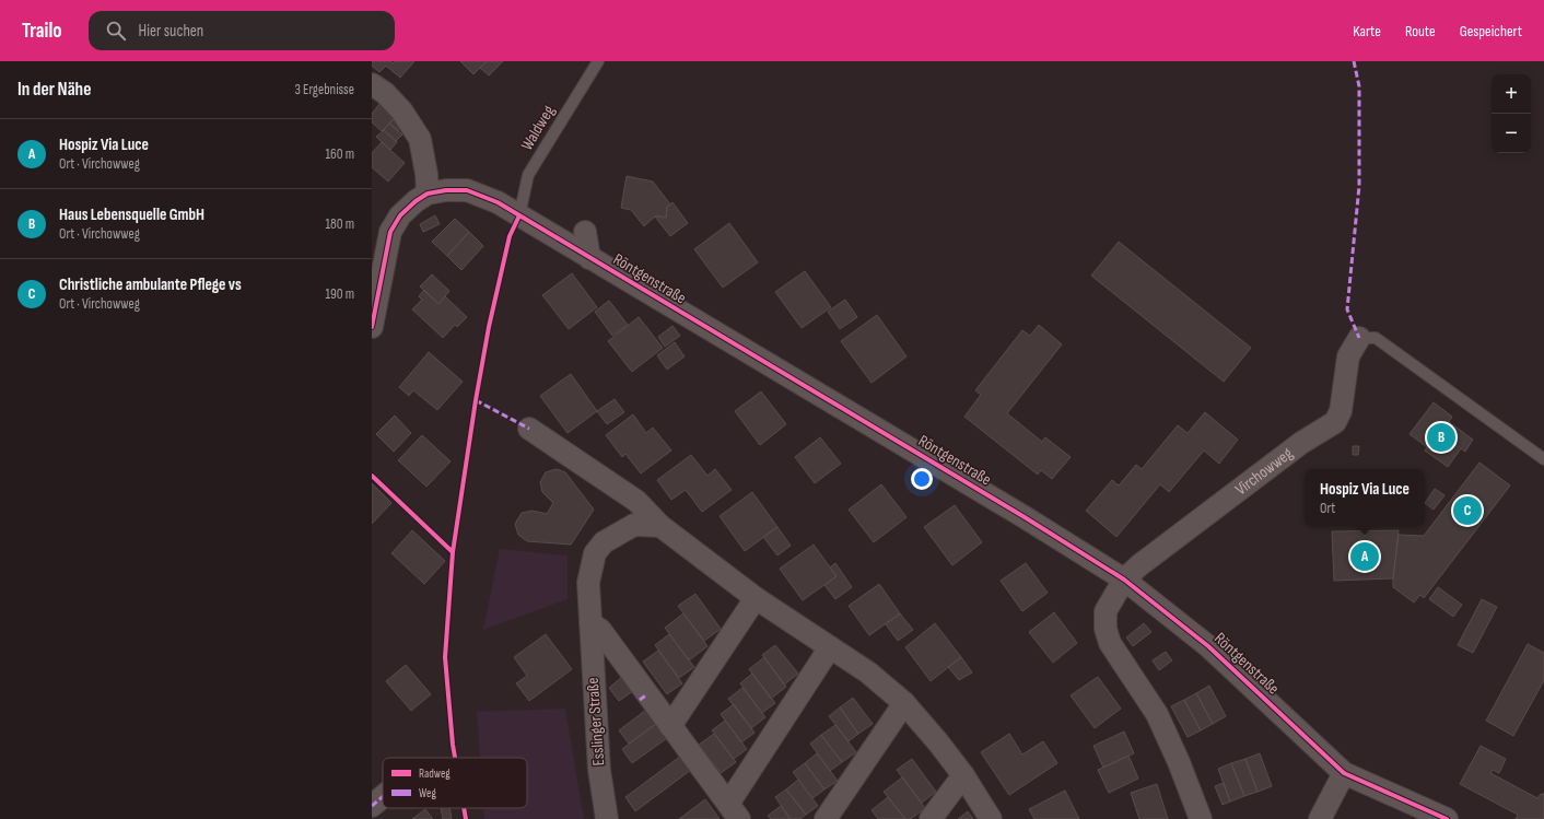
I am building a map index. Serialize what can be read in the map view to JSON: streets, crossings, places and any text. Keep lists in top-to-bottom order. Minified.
{"streets":{"street":["Röntgenstraße","Virchowweg","Esslinger Straße"],"lane":["Waldweg"]},"crossings":[["Waldweg","Röntgenstraße"],["Röntgenstraße","Virchowweg"]],"legend":["Radweg","Weg"],"page":{"header":"Trailo","search":"Hier suchen","nav":["Karte","Route","Gespeichert"],"heading":["In der Nähe","3 Ergebnisse"],"map_buttons":["+","−"],"list":[{"mark":"A","name":"Hospiz Via Luce","note":"Ort · Virchowweg","value":"160 m"},{"mark":"B","name":"Haus Lebensquelle GmbH","note":"Ort · Virchowweg","value":"180 m"},{"mark":"C","name":"Christliche ambulante Pflege vs","note":"Ort · Virchowweg","value":"190 m"}],"pins":["B","C","A"],"popup":["Hospiz Via Luce","Ort"]}}
